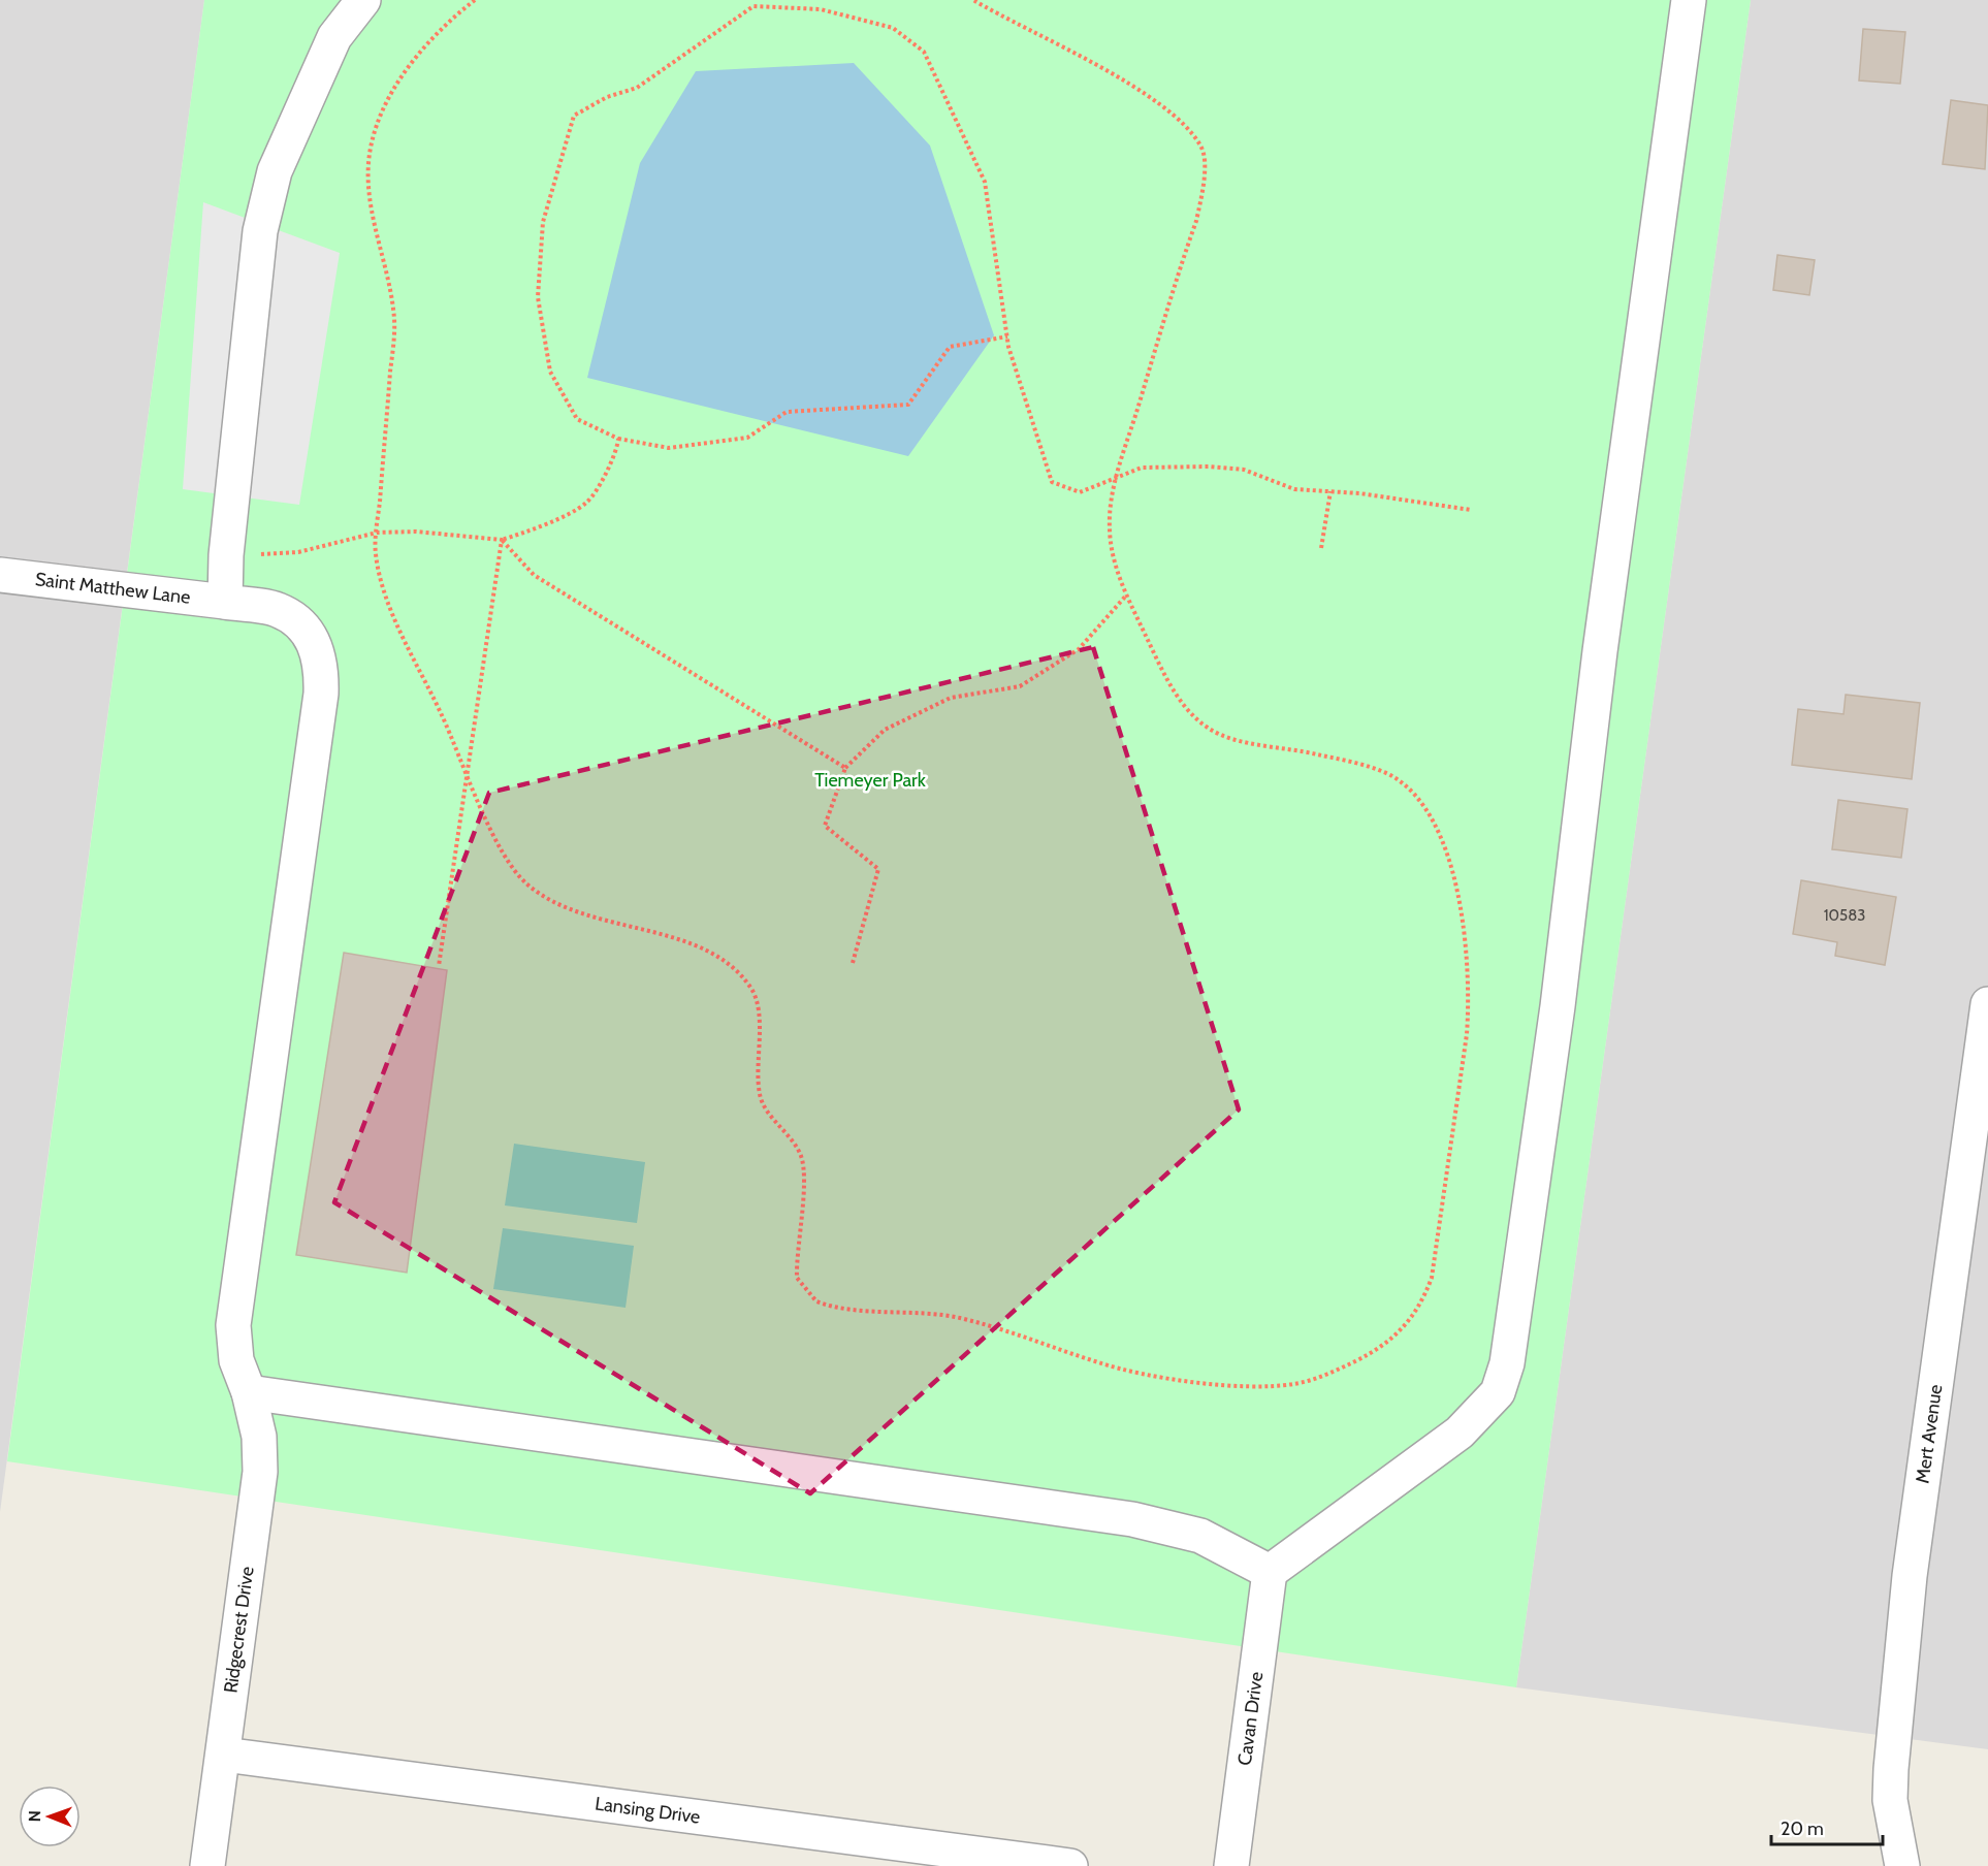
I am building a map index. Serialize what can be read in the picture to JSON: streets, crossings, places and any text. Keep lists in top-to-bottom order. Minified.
{"streets":{"street":["Saint Matthew Lane","Mert Avenue","Ridgecrest Drive","Cavan Drive","Lansing Drive"]},"crossings":[["Saint Matthew Lane","Ridgecrest Drive"],["Ridgecrest Drive","Lansing Drive"]],"parks":["Tiemeyer Park"],"house_numbers":["10583"],"scale_bar":"20 m","north":"left"}
